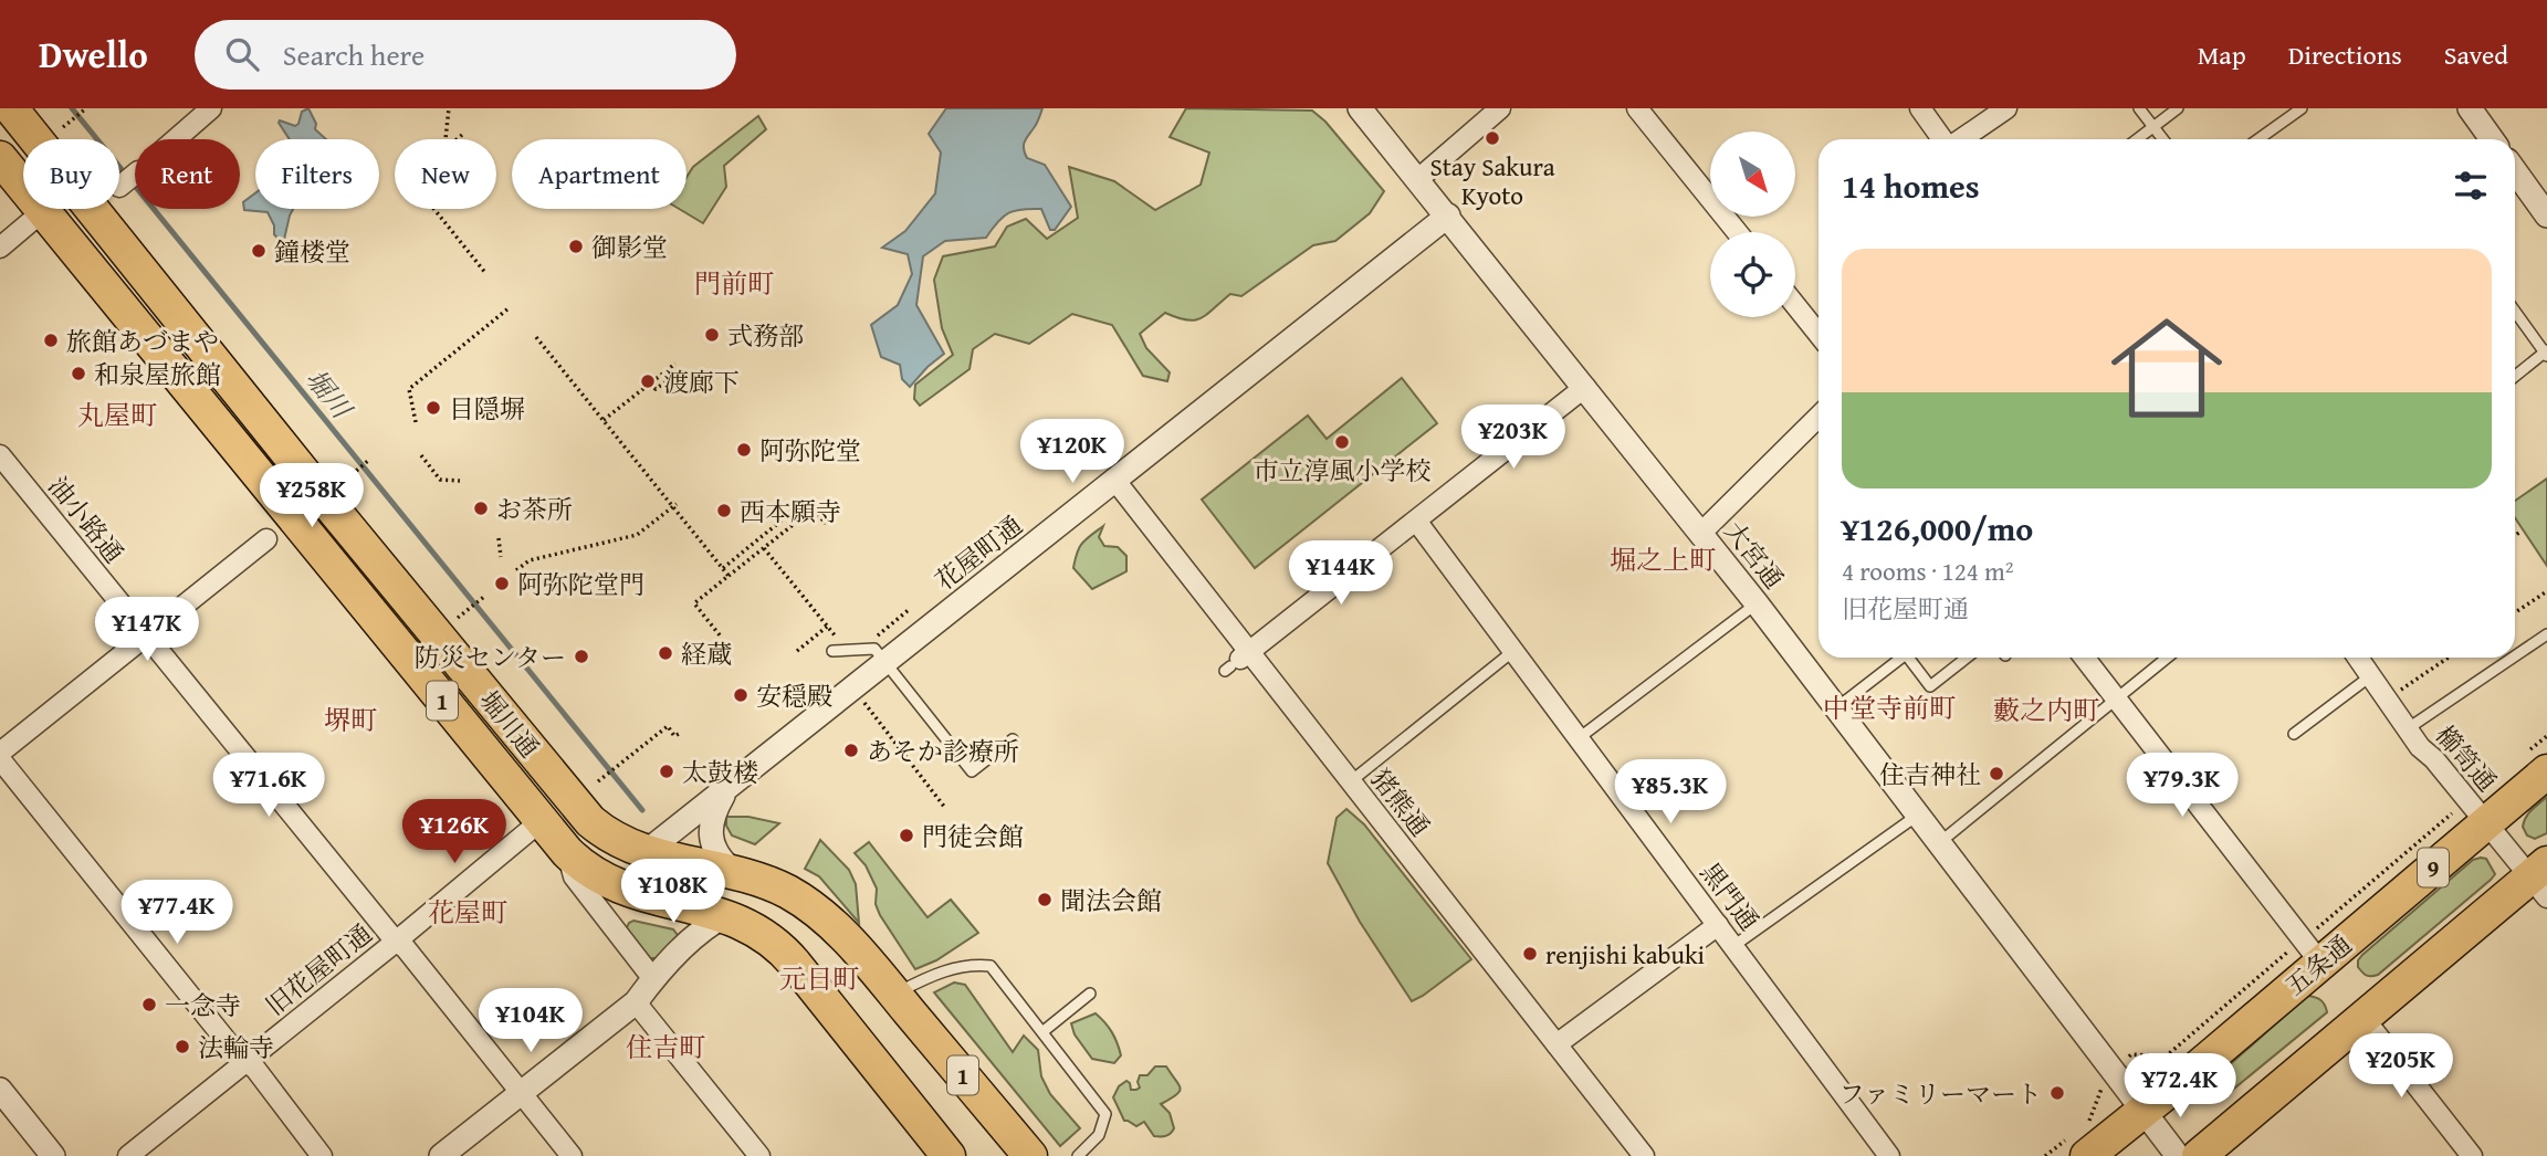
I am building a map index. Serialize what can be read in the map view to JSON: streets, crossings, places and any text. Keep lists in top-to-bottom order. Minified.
{"streets":{"highway":["1","堀川通","9","五条通"],"street":["油小路通","花屋町通","大宮通","櫛笥通","猪熊通","黒門通","旧花屋町通"]},"crossings":[["油小路通","旧花屋町通"],["花屋町通","大宮通"],["花屋町通","堀川通"],["花屋町通","猪熊通"],["大宮通","五条通"],["堀川通","旧花屋町通"],["櫛笥通","五条通"]],"districts":["門前町","丸屋町","堀之上町","中堂寺前町","藪之内町","堺町","花屋町","元日町","住吉町"],"water":["堀川"],"places":["Stay Sakura Kyoto","御影堂","鐘楼堂","式務部","旅館あづまや","和泉屋旅館","渡廊下","目隠塀","市立淳風小学校","阿弥陀堂","お茶所","西本願寺","阿弥陀堂門","経蔵","防災センター","安穏殿","あそか診療所","太鼓楼","住吉神社","門徒会館","聞法会館","renjishi kabuki","一念寺","法輪寺","ファミリーマート"],"north":"bottom right","page":{"header":"Dwello","search":"Search here","nav":["Map","Directions","Saved"],"chip":["Buy","Rent","Filters","New","Apartment"],"heading":"14 homes","list":[{"name":"¥126,000/mo","note":"4 rooms · 124 m² · 旧花屋町通"}],"price":["¥203K","¥120K","¥258K","¥144K","¥147K","¥71.6K","¥79.3K","¥85.3K","¥126K","¥108K","¥77.4K","¥104K","¥205K","¥72.4K"]}}
